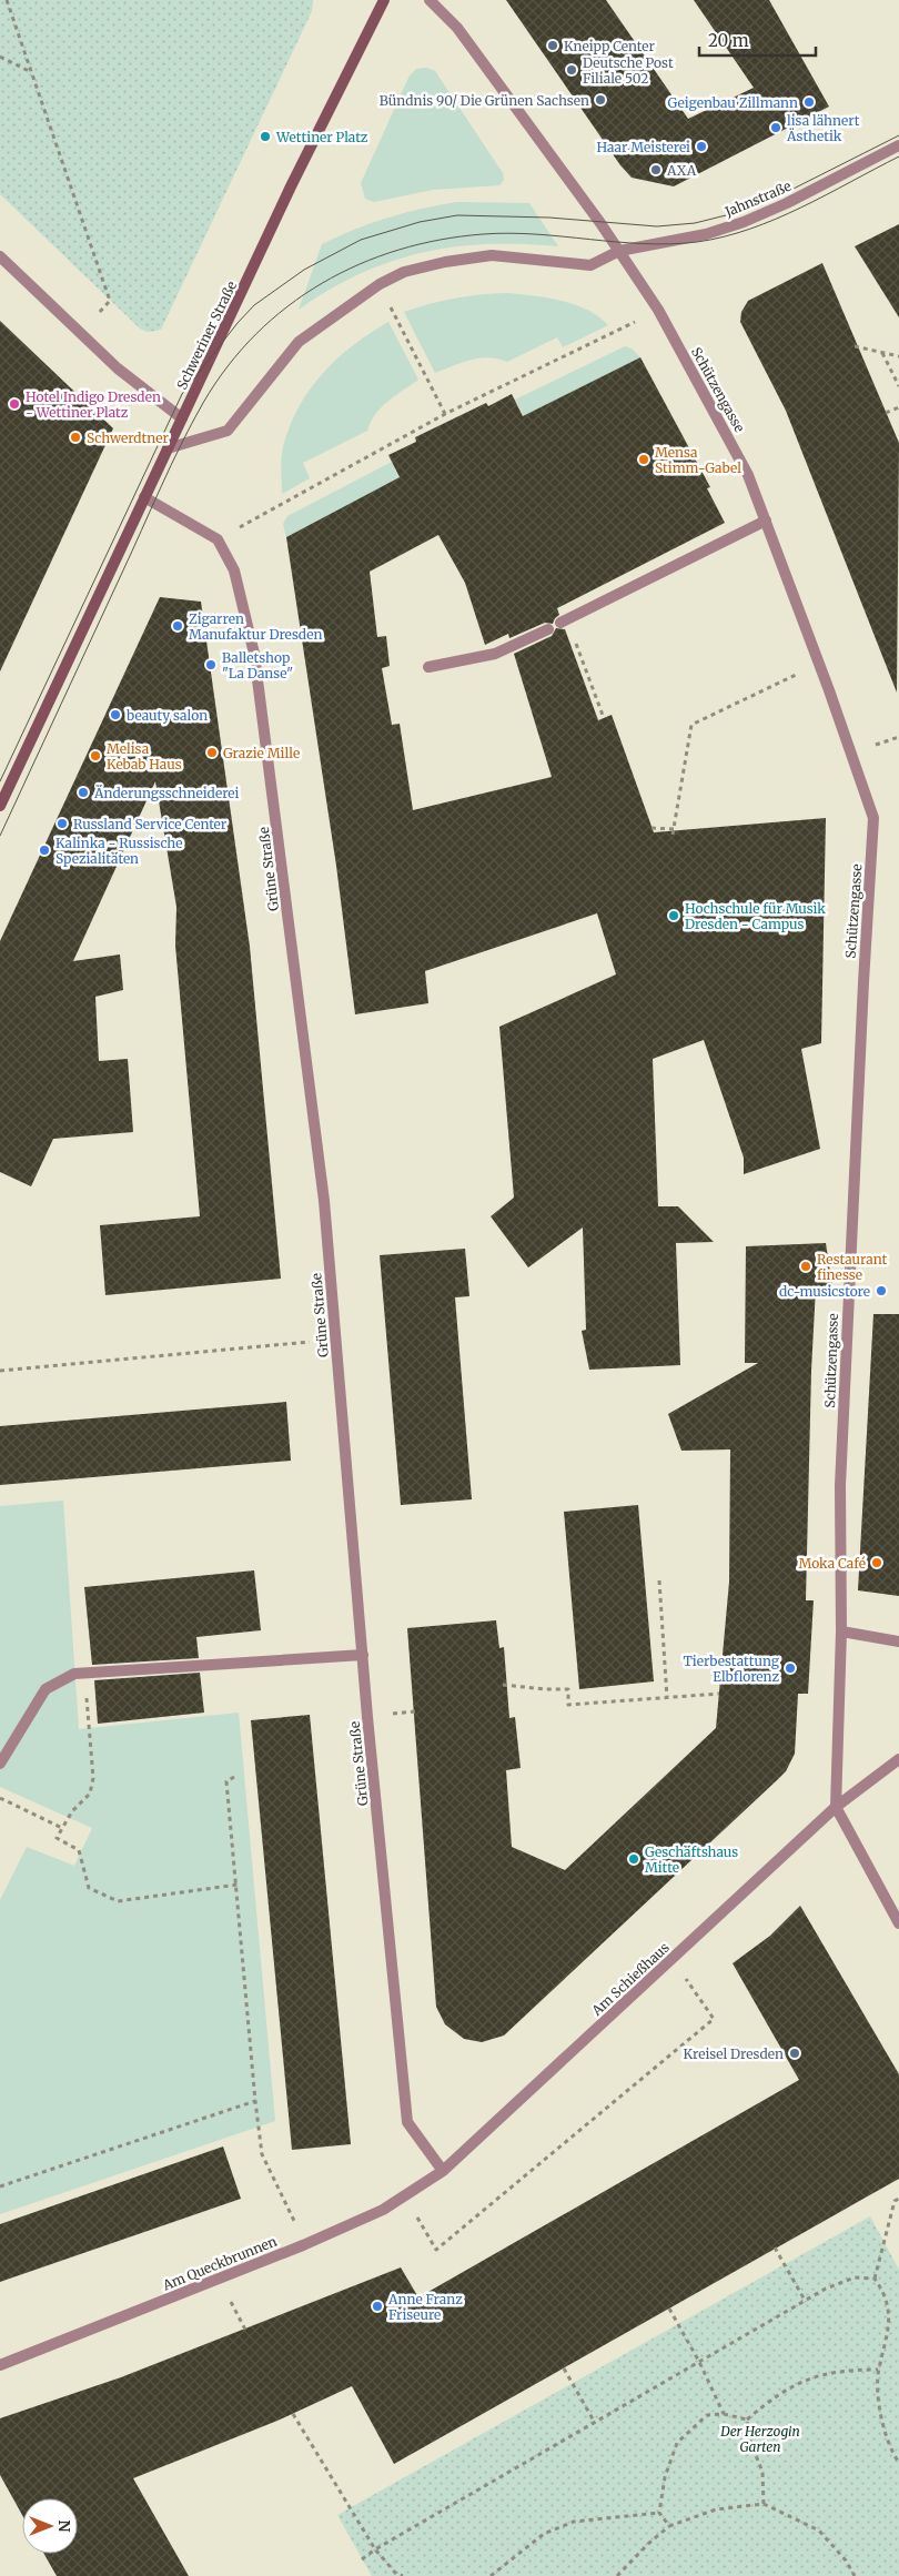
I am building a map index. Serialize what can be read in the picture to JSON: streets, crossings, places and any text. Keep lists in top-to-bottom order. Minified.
{"streets":{"street":["Jahnstraße","Schweriner Straße","Schützengasse","Grüne Straße","Am Schießhaus","Am Queckbrunnen"]},"crossings":[["Jahnstraße","Schützengasse"],["Grüne Straße","Am Schießhaus"],["Grüne Straße","Am Queckbrunnen"],["Am Schießhaus","Am Queckbrunnen"]],"parks":["Der Herzogin Garten"],"places":["Kneipp Center","Deutsche Post Filiale 502","Bündnis 90/ Die Grünen Sachsen","Geigenbau Zillmann","lisa lähnert Ästhetik","Wettiner Platz","Haar Meisterei","AXA","Hotel Indigo Dresden - Wettiner Platz","Schwerdtner","Mensa Stimm-Gabel","Zigarren Manufaktur Dresden","Balletshop \"La Danse\"","beauty salon","Grazie Mille","Melisa Kebab Haus","Änderungsschneiderei","Russland Service Center","Kalinka - Russische Spezialitäten","Hochschule für Musik Dresden - Campus","Restaurant finesse","dc-musicstore","Moka Café","Tierbestattung Elbflorenz","Geschäftshaus Mitte","Kreisel Dresden","Anne Franz Friseure"],"scale_bar":"20 m","north":"right"}
